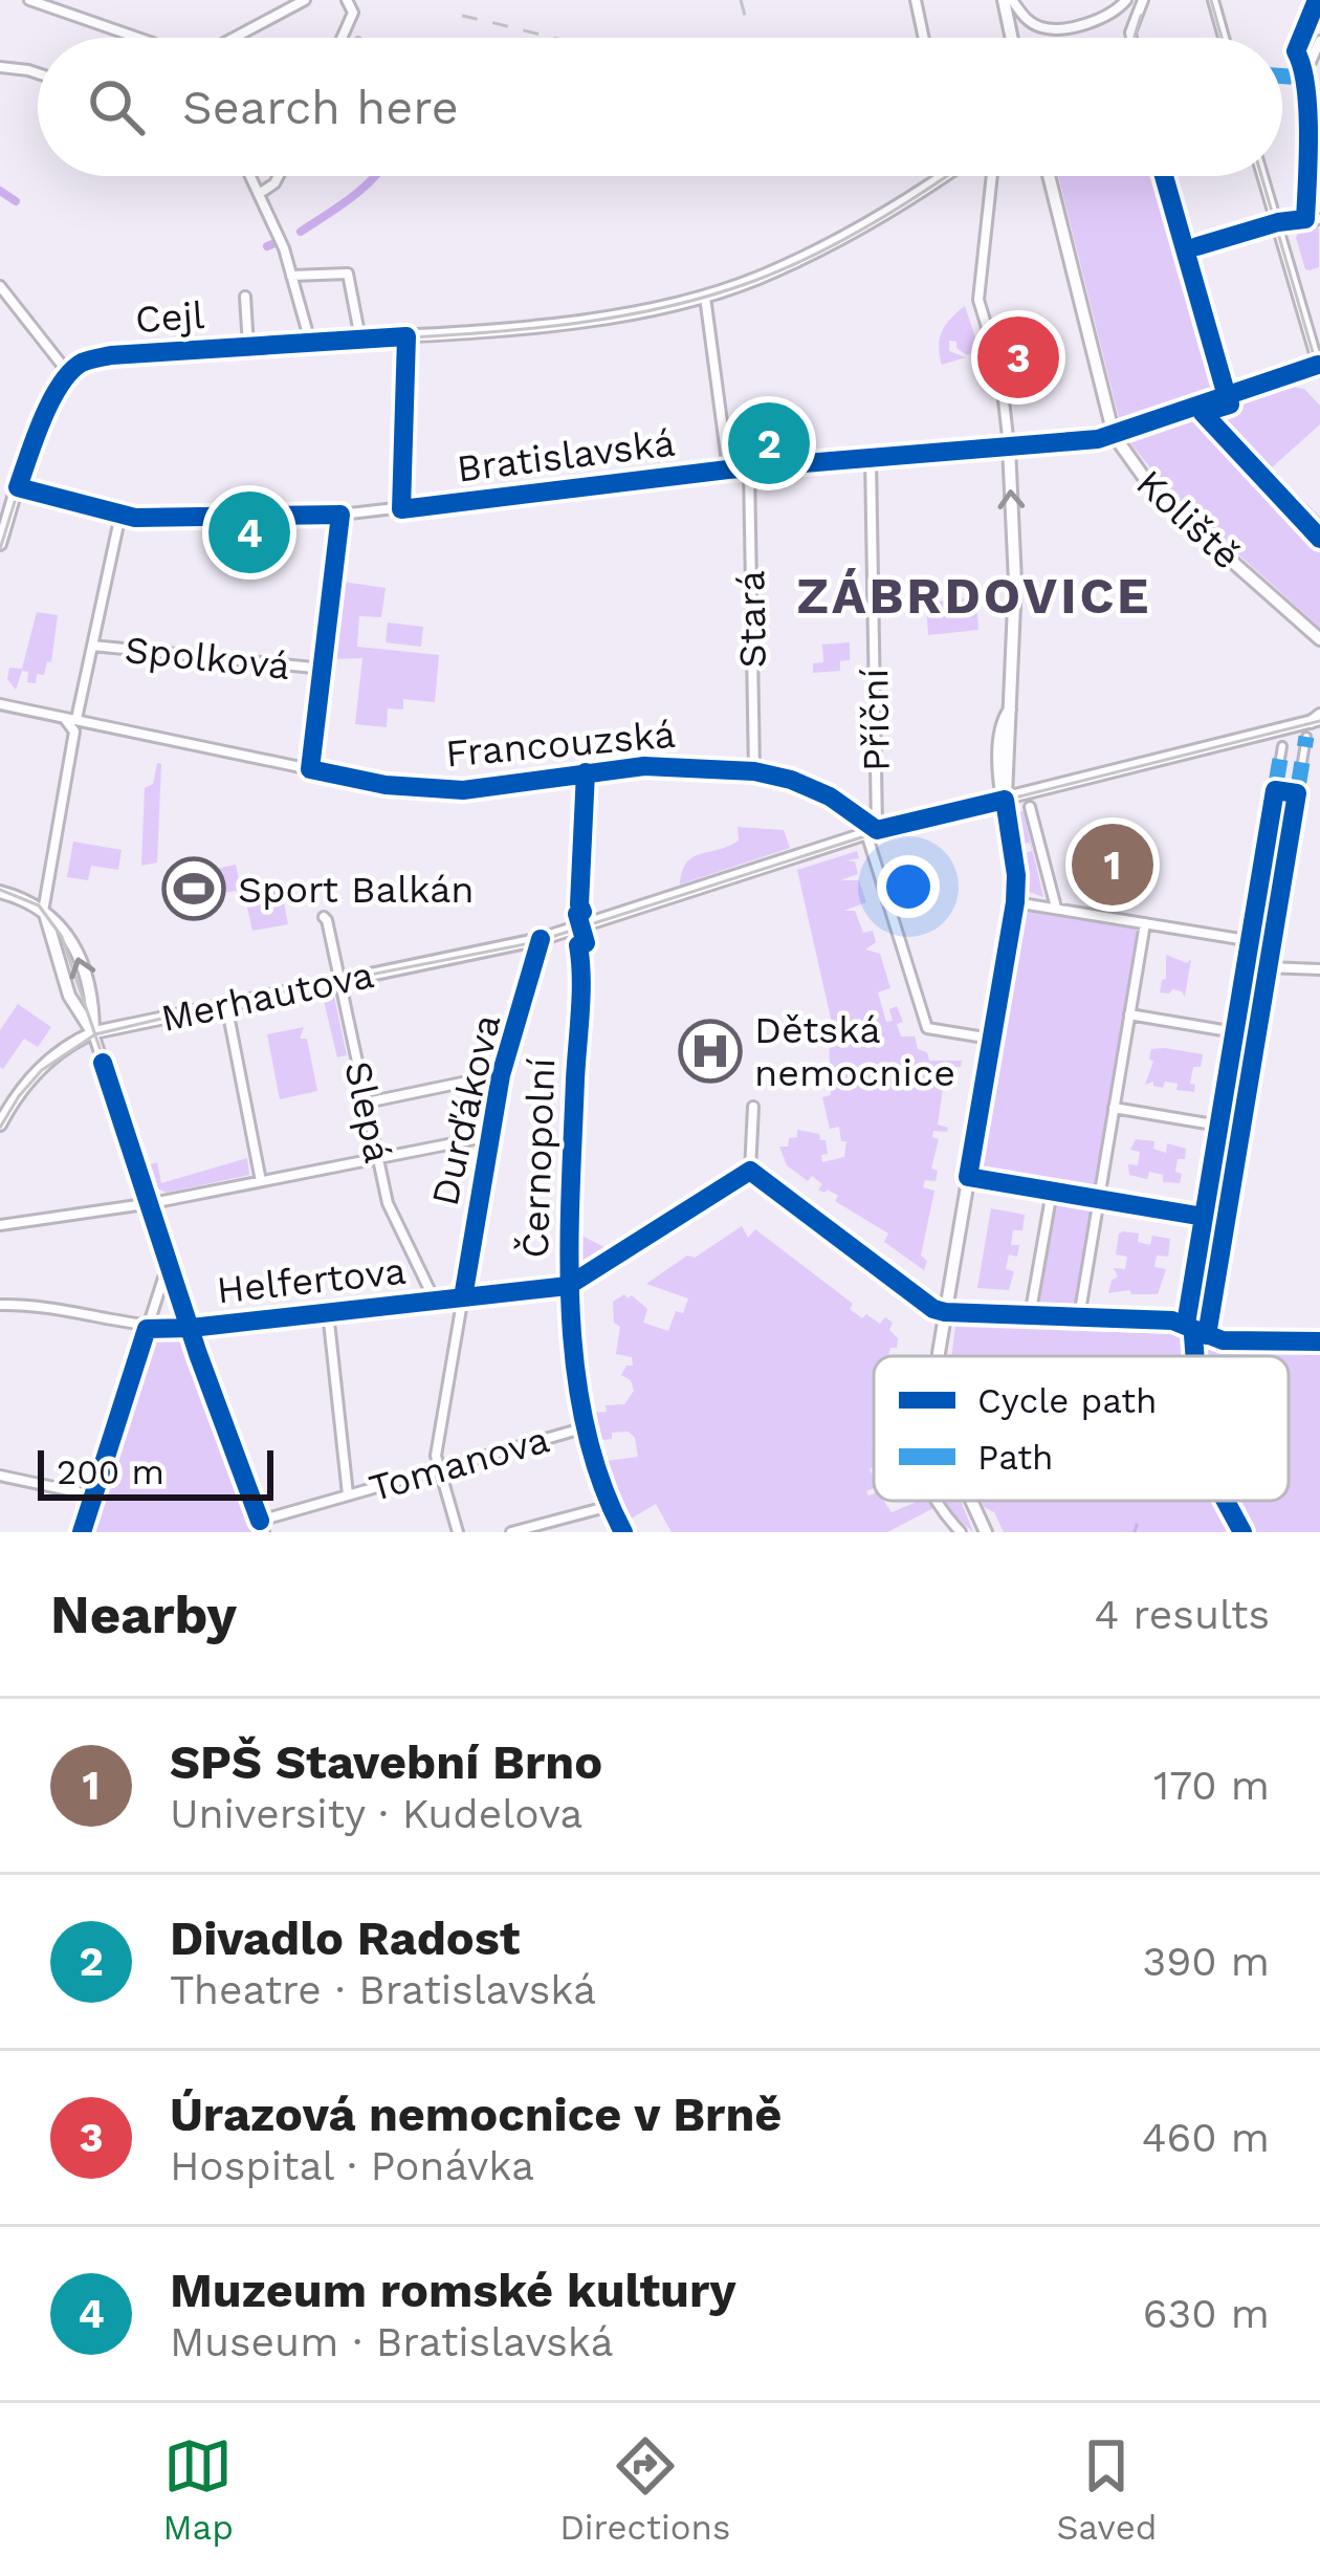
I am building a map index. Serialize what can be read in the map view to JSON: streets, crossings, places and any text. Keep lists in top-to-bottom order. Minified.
{"streets":{"street":["Cejl","Bratislavská","Koliště","Stará","Spolková","Příční","Francouzská","Merhautova","Durďákova","Slepá","Černopolní","Helfertova","Tomanova"]},"crossings":[["Bratislavská","Koliště"],["Bratislavská","Stará"],["Bratislavská","Příční"],["Stará","Francouzská"],["Příční","Francouzská"],["Příční","Merhautova"],["Francouzská","Merhautova"],["Merhautova","Durďákova"],["Merhautova","Slepá"],["Merhautova","Černopolní"],["Durďákova","Helfertova"],["Durďákova","Tomanova"],["Slepá","Helfertova"],["Černopolní","Helfertova"],["Černopolní","Tomanova"]],"districts":["ZÁBRDOVICE"],"places":{"sports":["Sport Balkán"],"hospital":["Dětská nemocnice"]},"legend":["Cycle path","Path"],"scale_bar":"200 m","page":{"search":"Search here","pins":["3","2","4","1"],"scale":"200 m","heading":["Nearby","4 results"],"list":[{"mark":"1","name":"SPŠ Stavební Brno","note":"University · Kudelova","value":"170 m"},{"mark":"2","name":"Divadlo Radost","note":"Theatre · Bratislavská","value":"390 m"},{"mark":"3","name":"Úrazová nemocnice v Brně","note":"Hospital · Ponávka","value":"460 m"},{"mark":"4","name":"Muzeum romské kultury","note":"Museum · Bratislavská","value":"630 m"}],"nav":["Map","Directions","Saved"]}}
